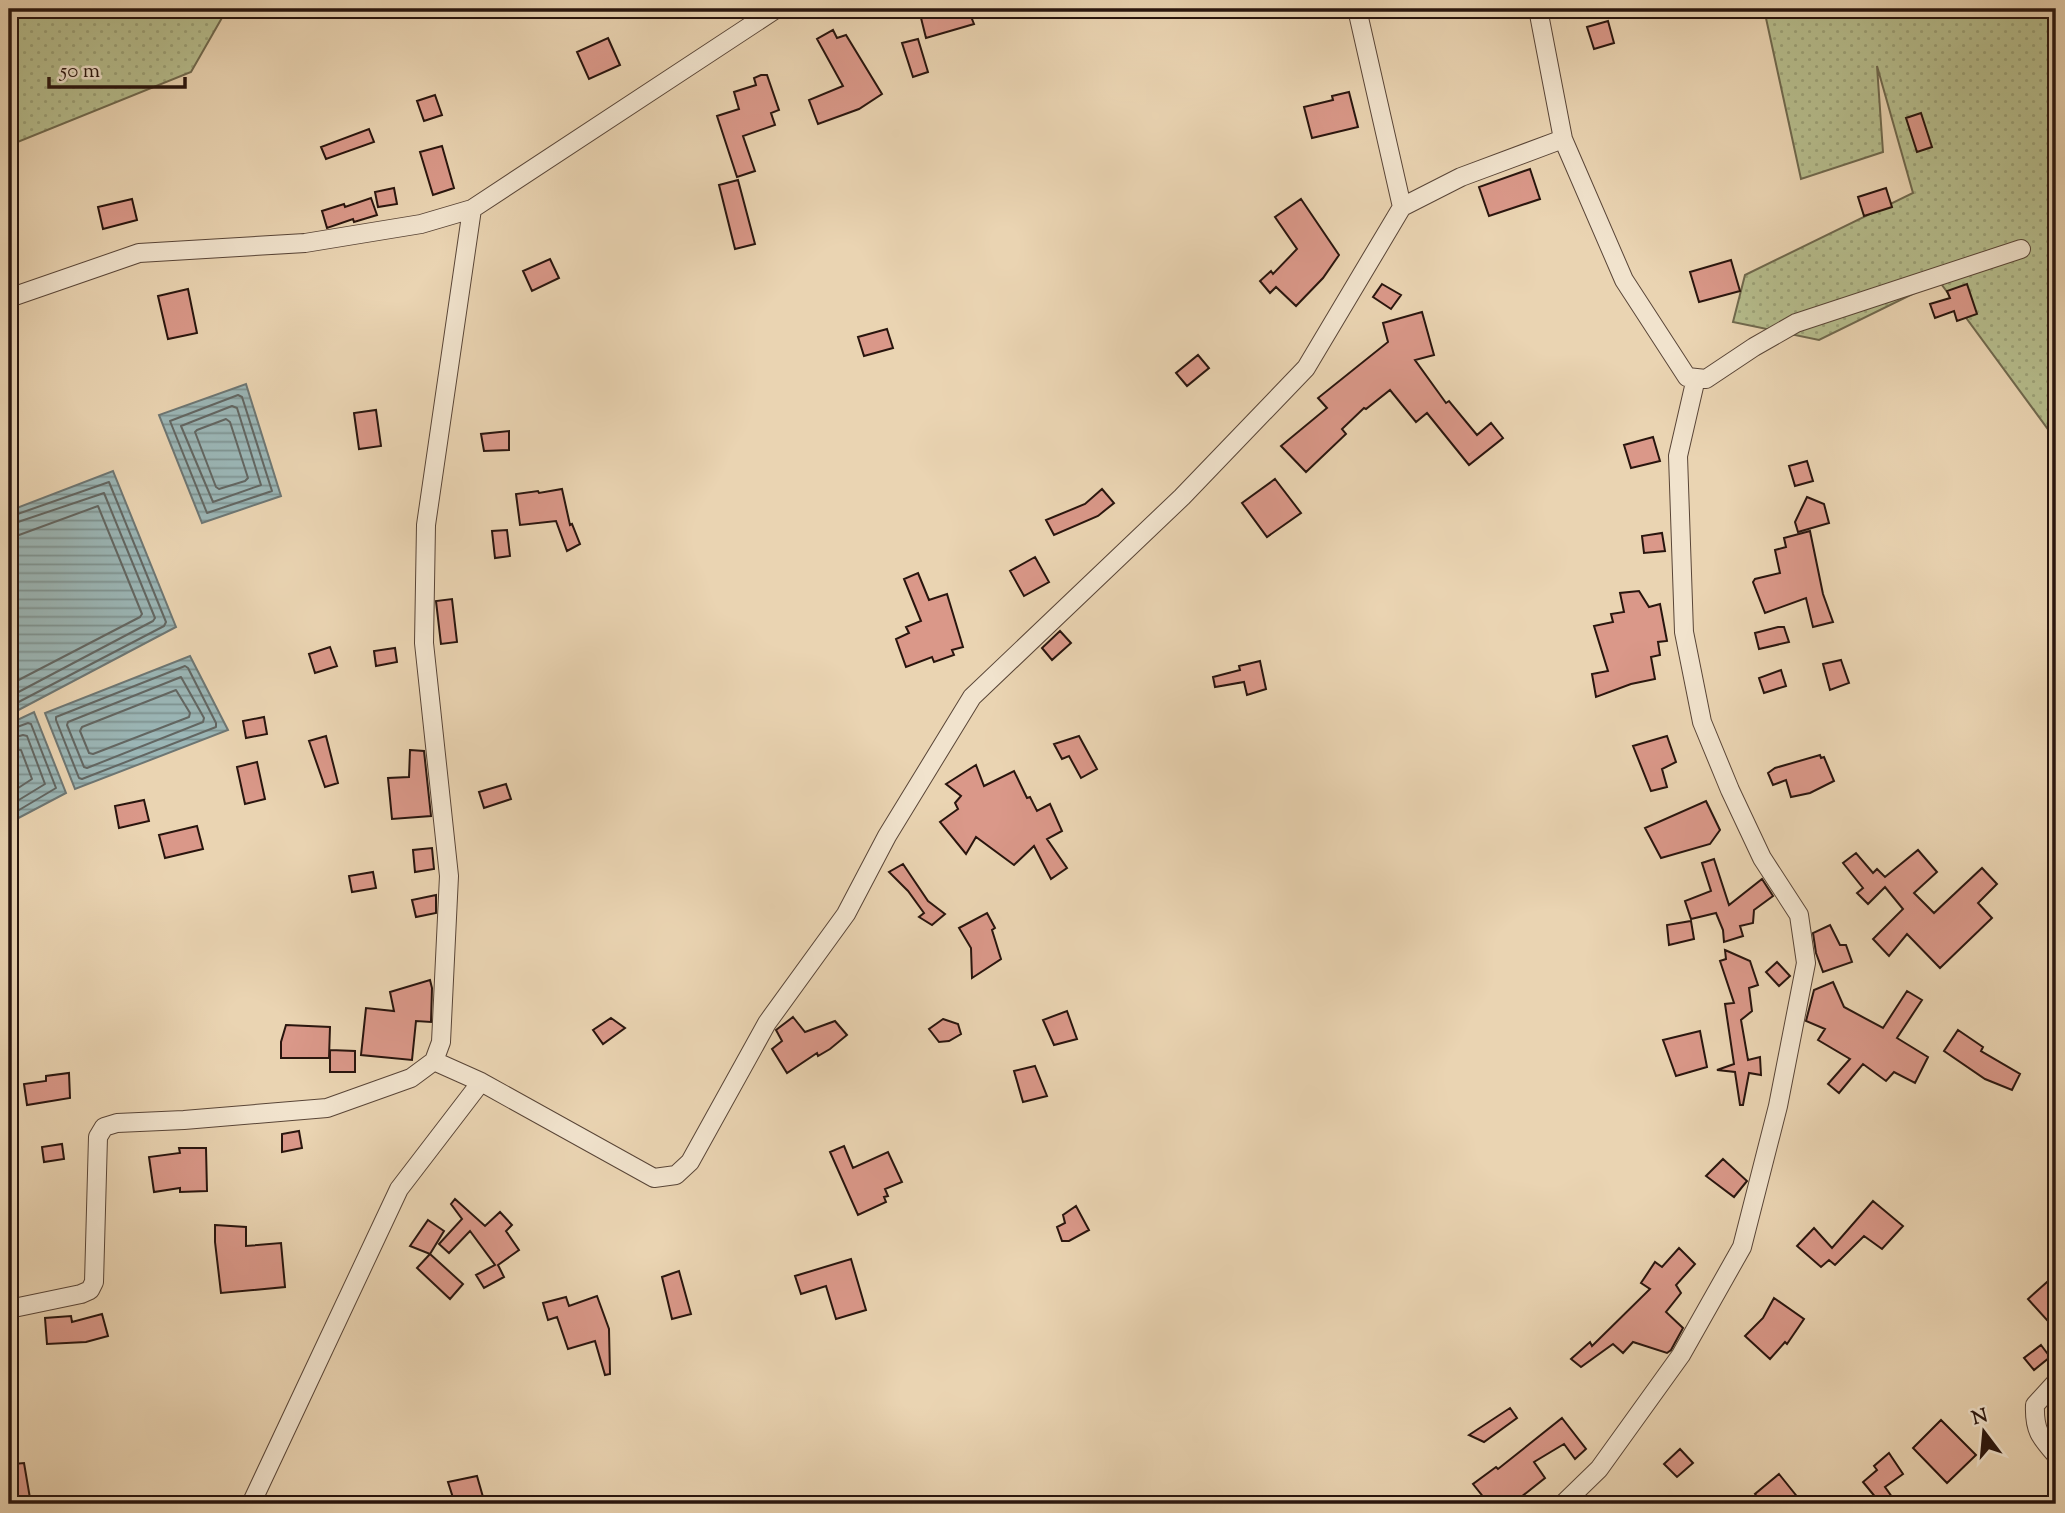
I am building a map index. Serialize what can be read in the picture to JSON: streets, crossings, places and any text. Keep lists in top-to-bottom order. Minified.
{"scale_bar":"50 m","north":"top"}
